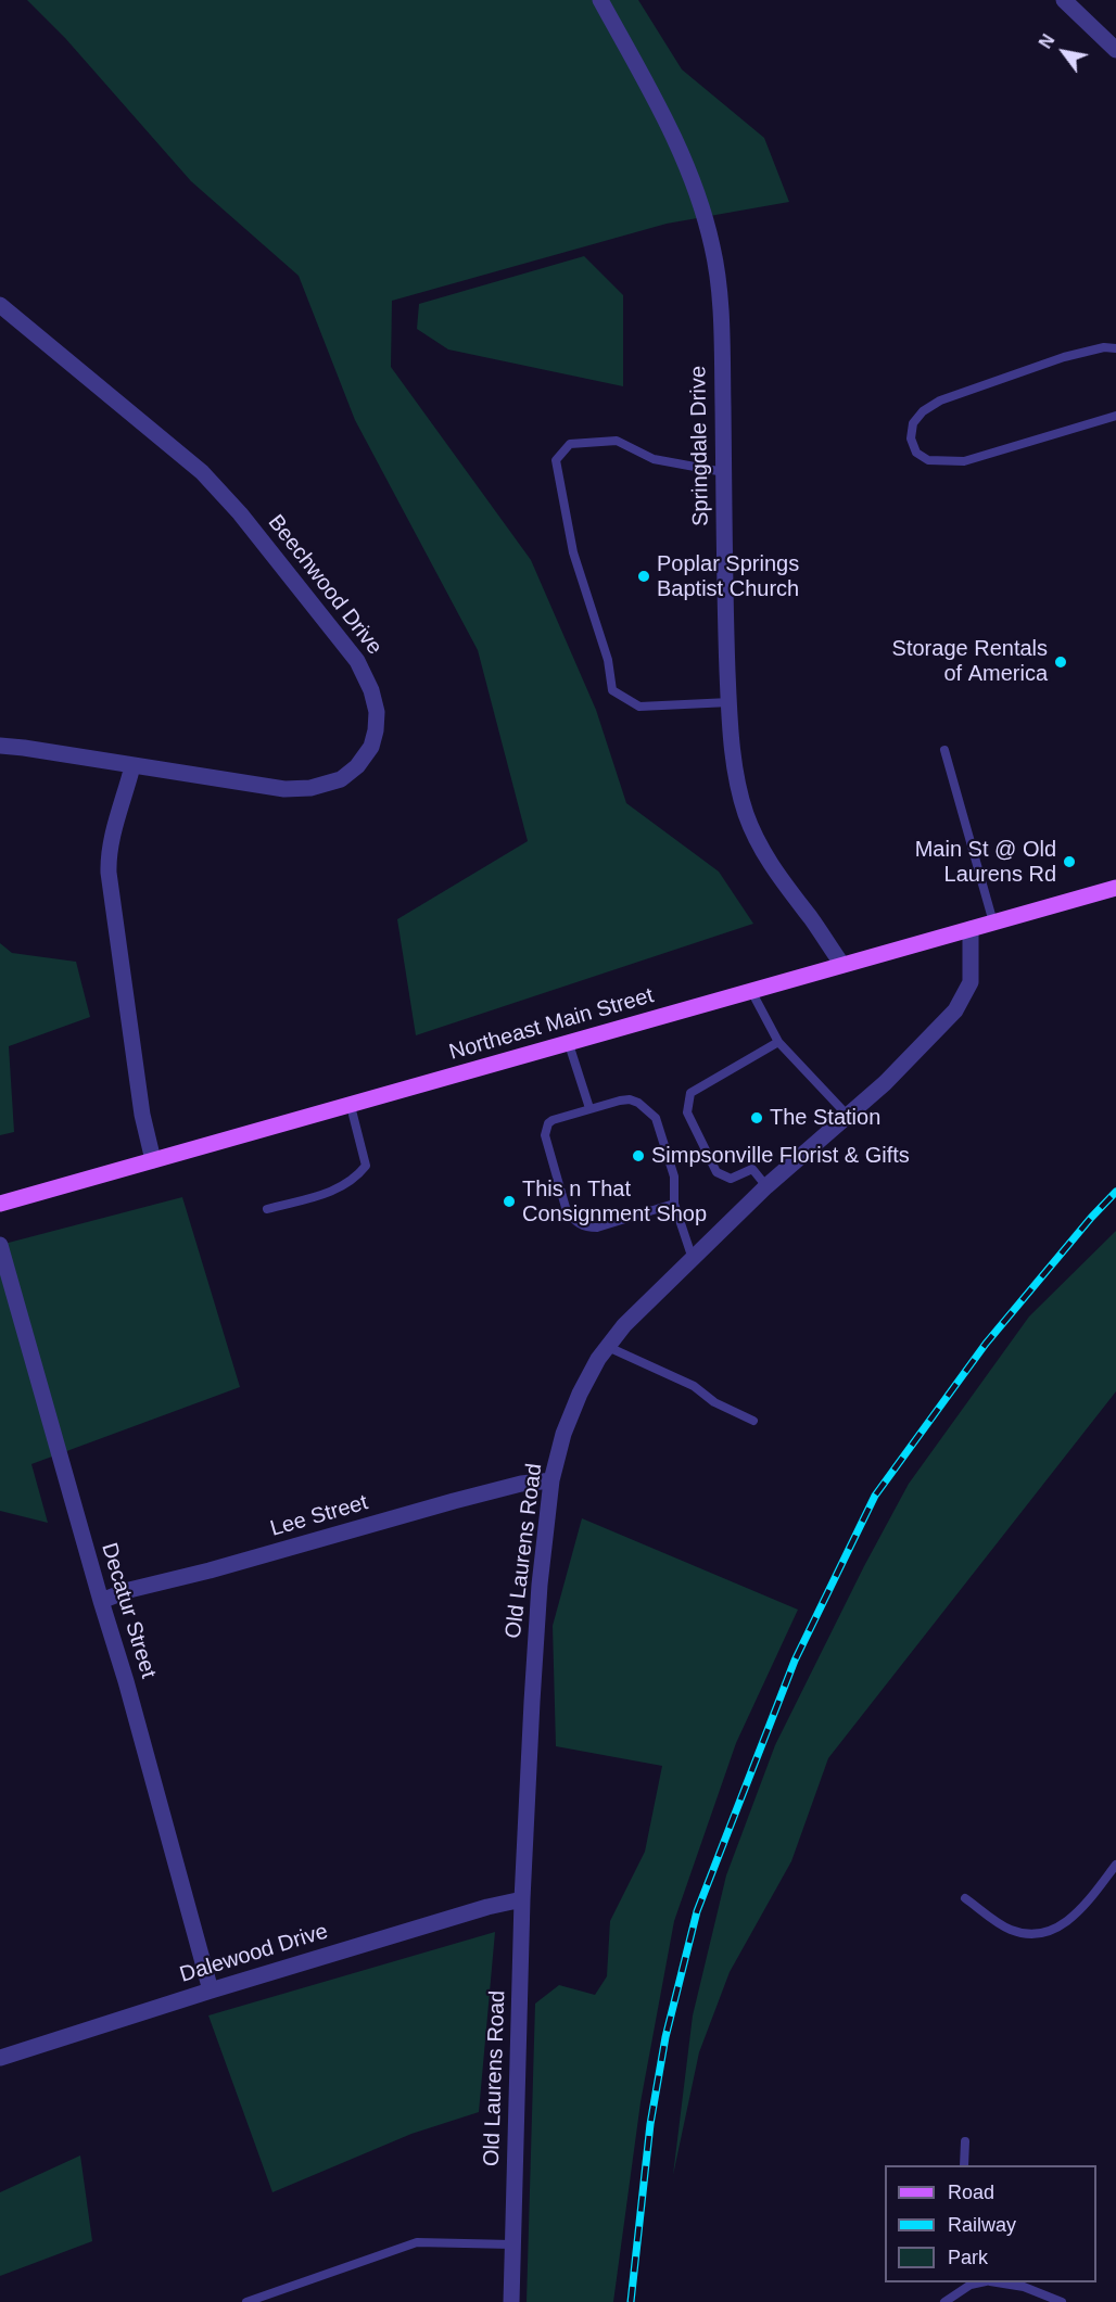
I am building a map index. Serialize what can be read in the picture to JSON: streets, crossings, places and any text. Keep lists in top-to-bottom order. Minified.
{"streets":{"main road":["Northeast Main Street"],"street":["Springdale Drive","Beechwood Drive","Lee Street","Old Laurens Road","Decatur Street","Dalewood Drive"]},"crossings":[["Springdale Drive","Northeast Main Street"],["Northeast Main Street","Old Laurens Road"],["Lee Street","Old Laurens Road"],["Lee Street","Decatur Street"],["Old Laurens Road","Dalewood Drive"],["Decatur Street","Dalewood Drive"]],"places":["Poplar Springs Baptist Church","Storage Rentals of America","Main St @ Old Laurens Rd","The Station","Simpsonville Florist & Gifts","This n That Consignment Shop"],"legend":["Road","Railway","Park"],"north":"top left"}
